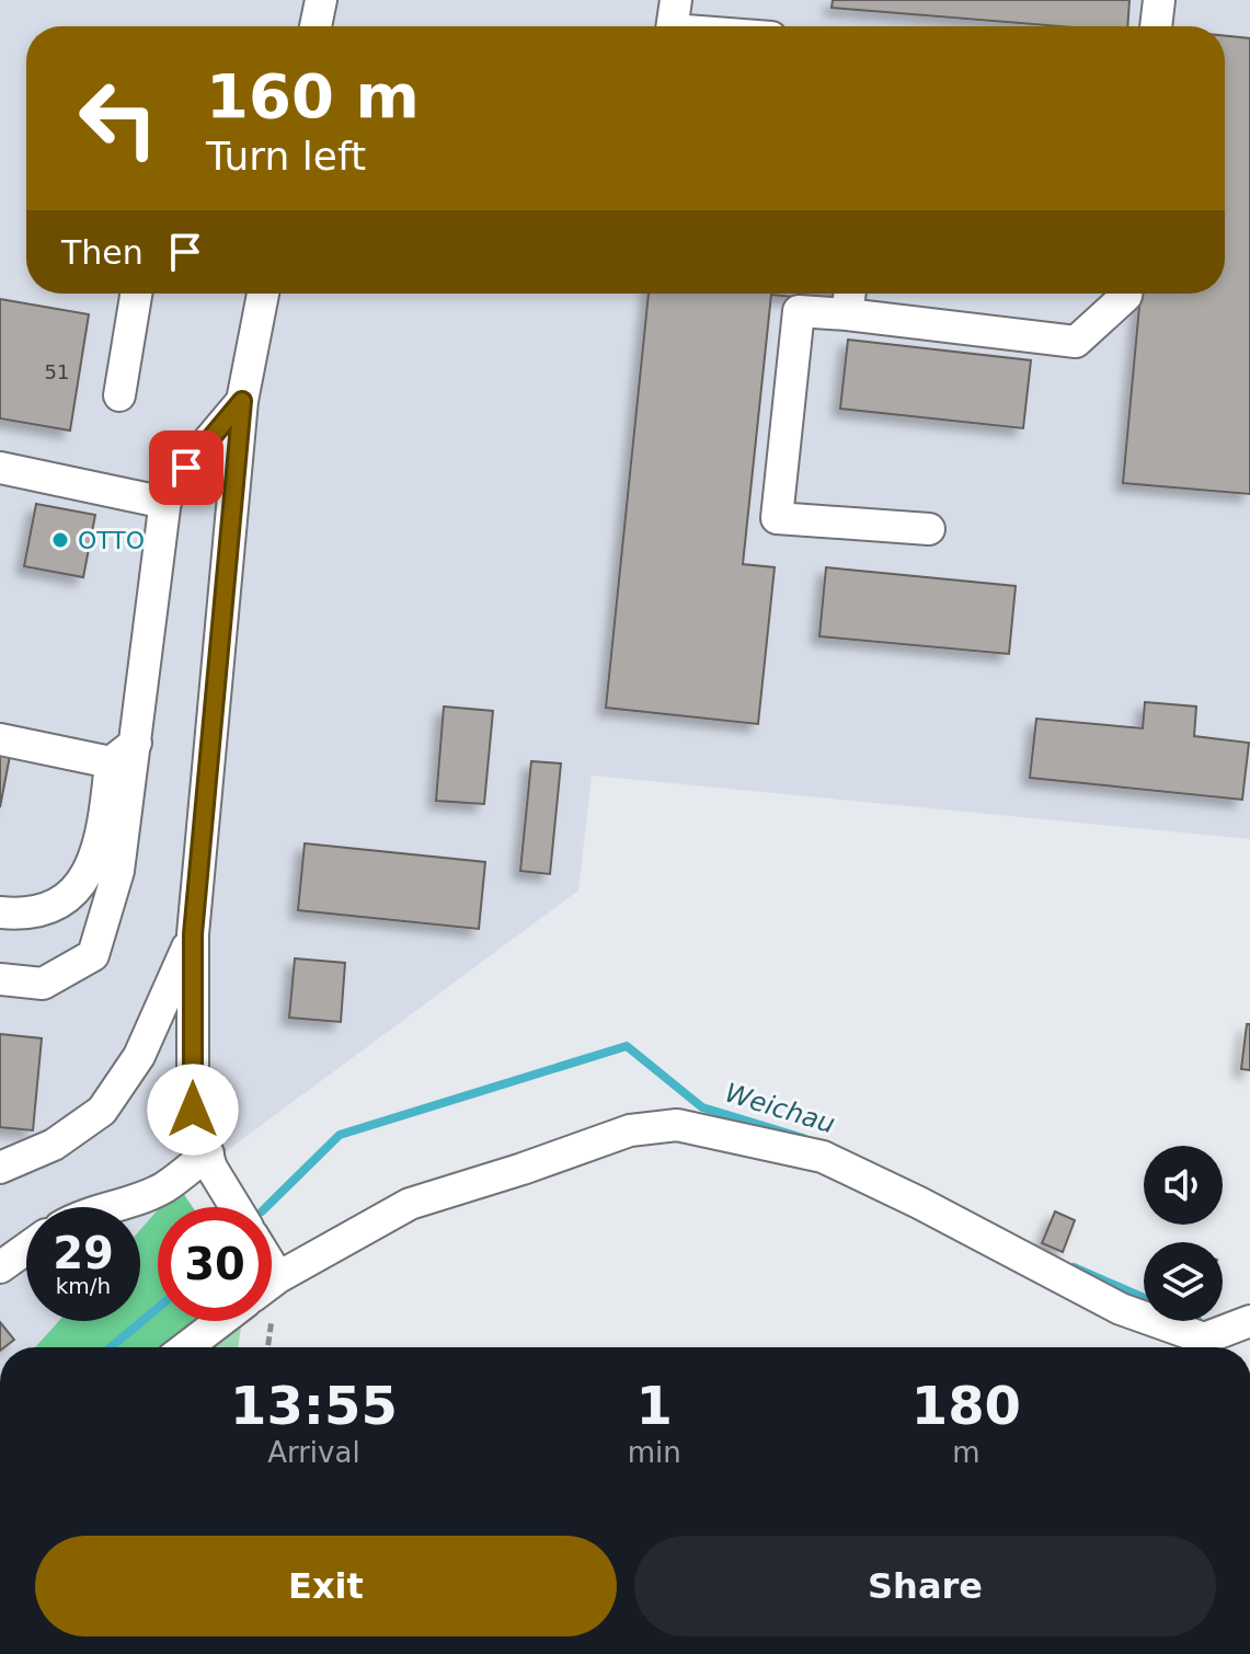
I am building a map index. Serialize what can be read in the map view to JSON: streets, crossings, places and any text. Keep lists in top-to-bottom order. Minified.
{"water":["Weichau"],"places":["OTTO"],"house_numbers":["51"],"page":{"turn":["160 m","Turn left"],"then":"Then","speed":"29 km/h","limit":"30","eta":["13:55","Arrival","1","min","180","m"],"buttons":["Exit","Share"]}}
